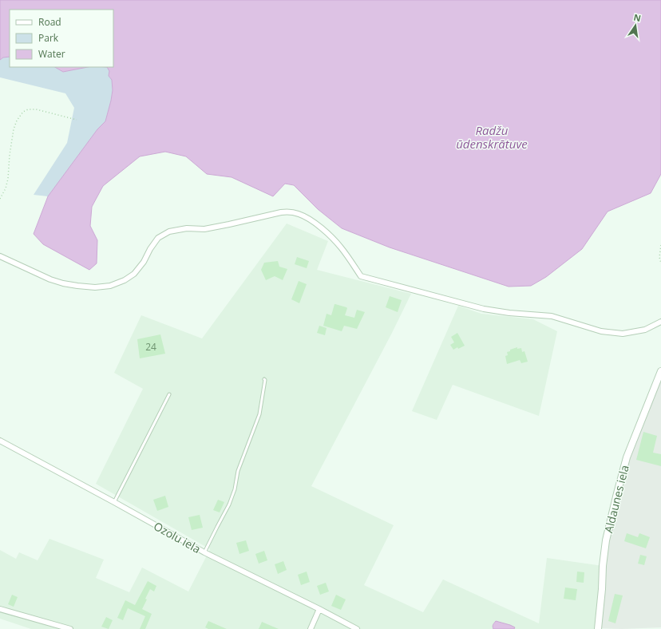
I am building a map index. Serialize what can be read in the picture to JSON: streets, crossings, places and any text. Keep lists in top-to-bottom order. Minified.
{"streets":{"street":["Aldaunes iela","Ozolu iela"]},"water":["Radžu ūdenskrātuve"],"house_numbers":["24"],"legend":["Road","Park","Water"],"north":"top"}
